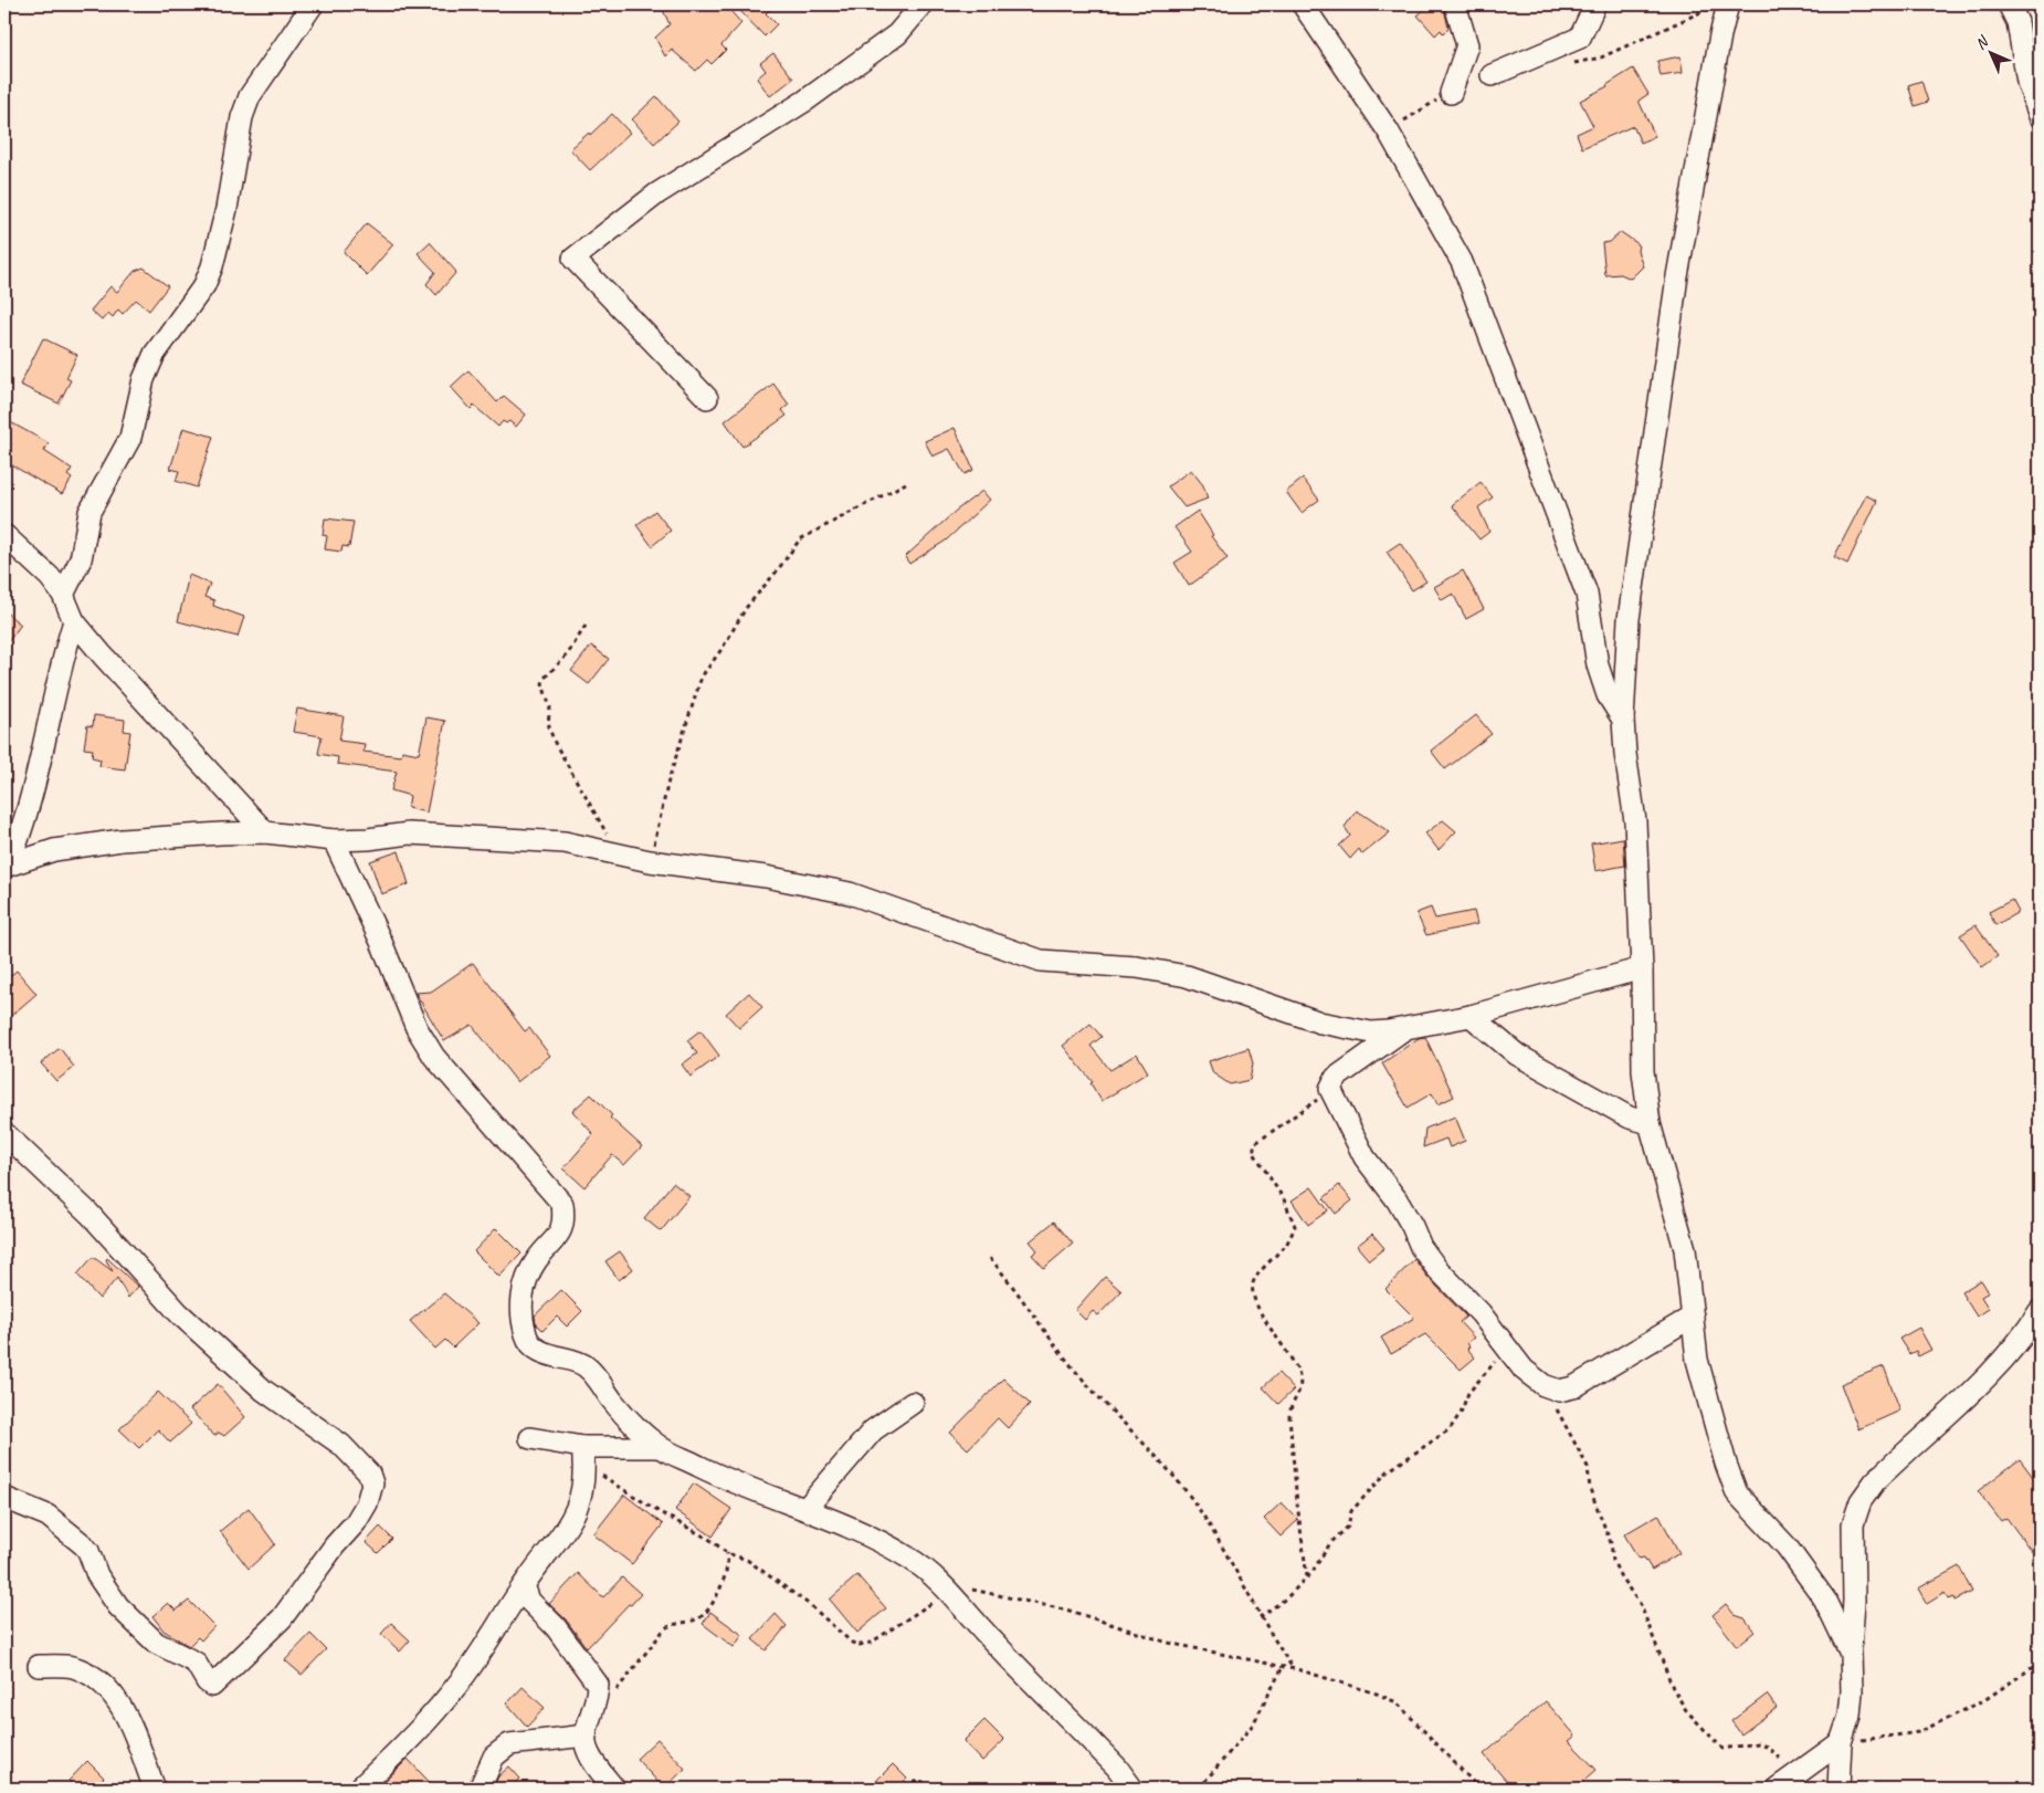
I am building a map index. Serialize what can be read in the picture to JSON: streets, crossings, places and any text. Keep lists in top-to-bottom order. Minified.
{"north":"top left"}
